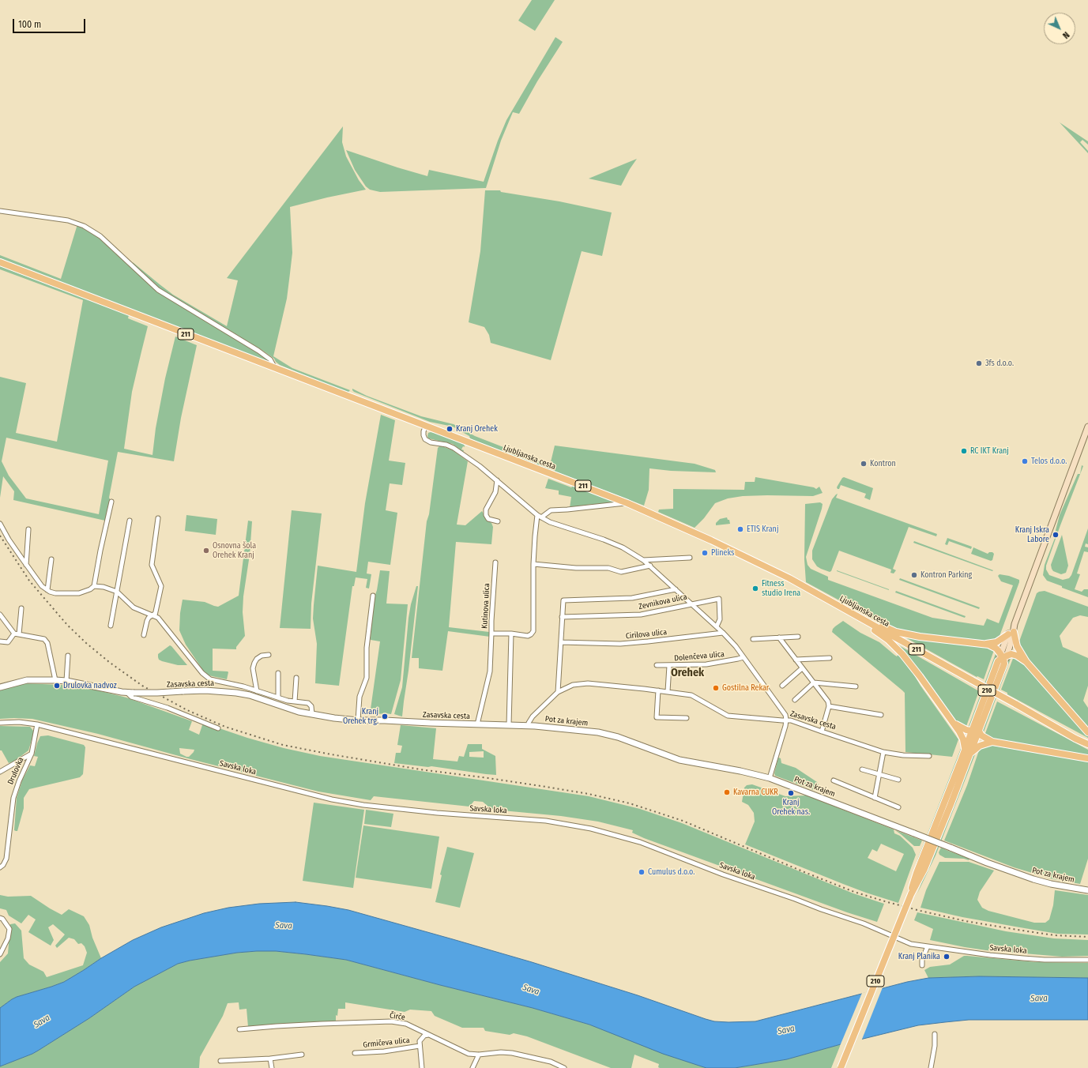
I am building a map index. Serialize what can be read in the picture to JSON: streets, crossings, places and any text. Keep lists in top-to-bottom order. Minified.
{"streets":{"main road":["211","Ljubljanska cesta","210"],"street":["Zevnikova ulica","Kutinova ulica","Cirilova ulica","Dolenčeva ulica","Zasavska cesta","Pot za krajem","Savska loka","Drulovka","Čirče","Grmičeva ulica"]},"crossings":[["211","Ljubljanska cesta"],["211","210"],["Ljubljanska cesta","Kutinova ulica"],["Zevnikova ulica","Cirilova ulica"],["Zevnikova ulica","Zasavska cesta"],["Kutinova ulica","Zasavska cesta"],["Zasavska cesta","Pot za krajem"],["Savska loka","Drulovka"],["Čirče","Grmičeva ulica"]],"districts":["Orehek"],"water":["Sava"],"places":["3fs d.o.o.","Kranj Orehek","RC IKT Kranj","Telos d.o.o.","Kontron","ETIS Kranj","Kranj Iskra Labore","Osnovna šola Orehek Kranj","Plineks","Kontron Parking","Fitness studio Irena","Drulovka nadvoz","Gostilna Rekar","Kranj Orehek trg.","Kavarna CUKR","Kranj Orehek nas.","Cumulus d.o.o.","Kranj Planika"],"scale_bar":"100 m","north":"bottom right"}
